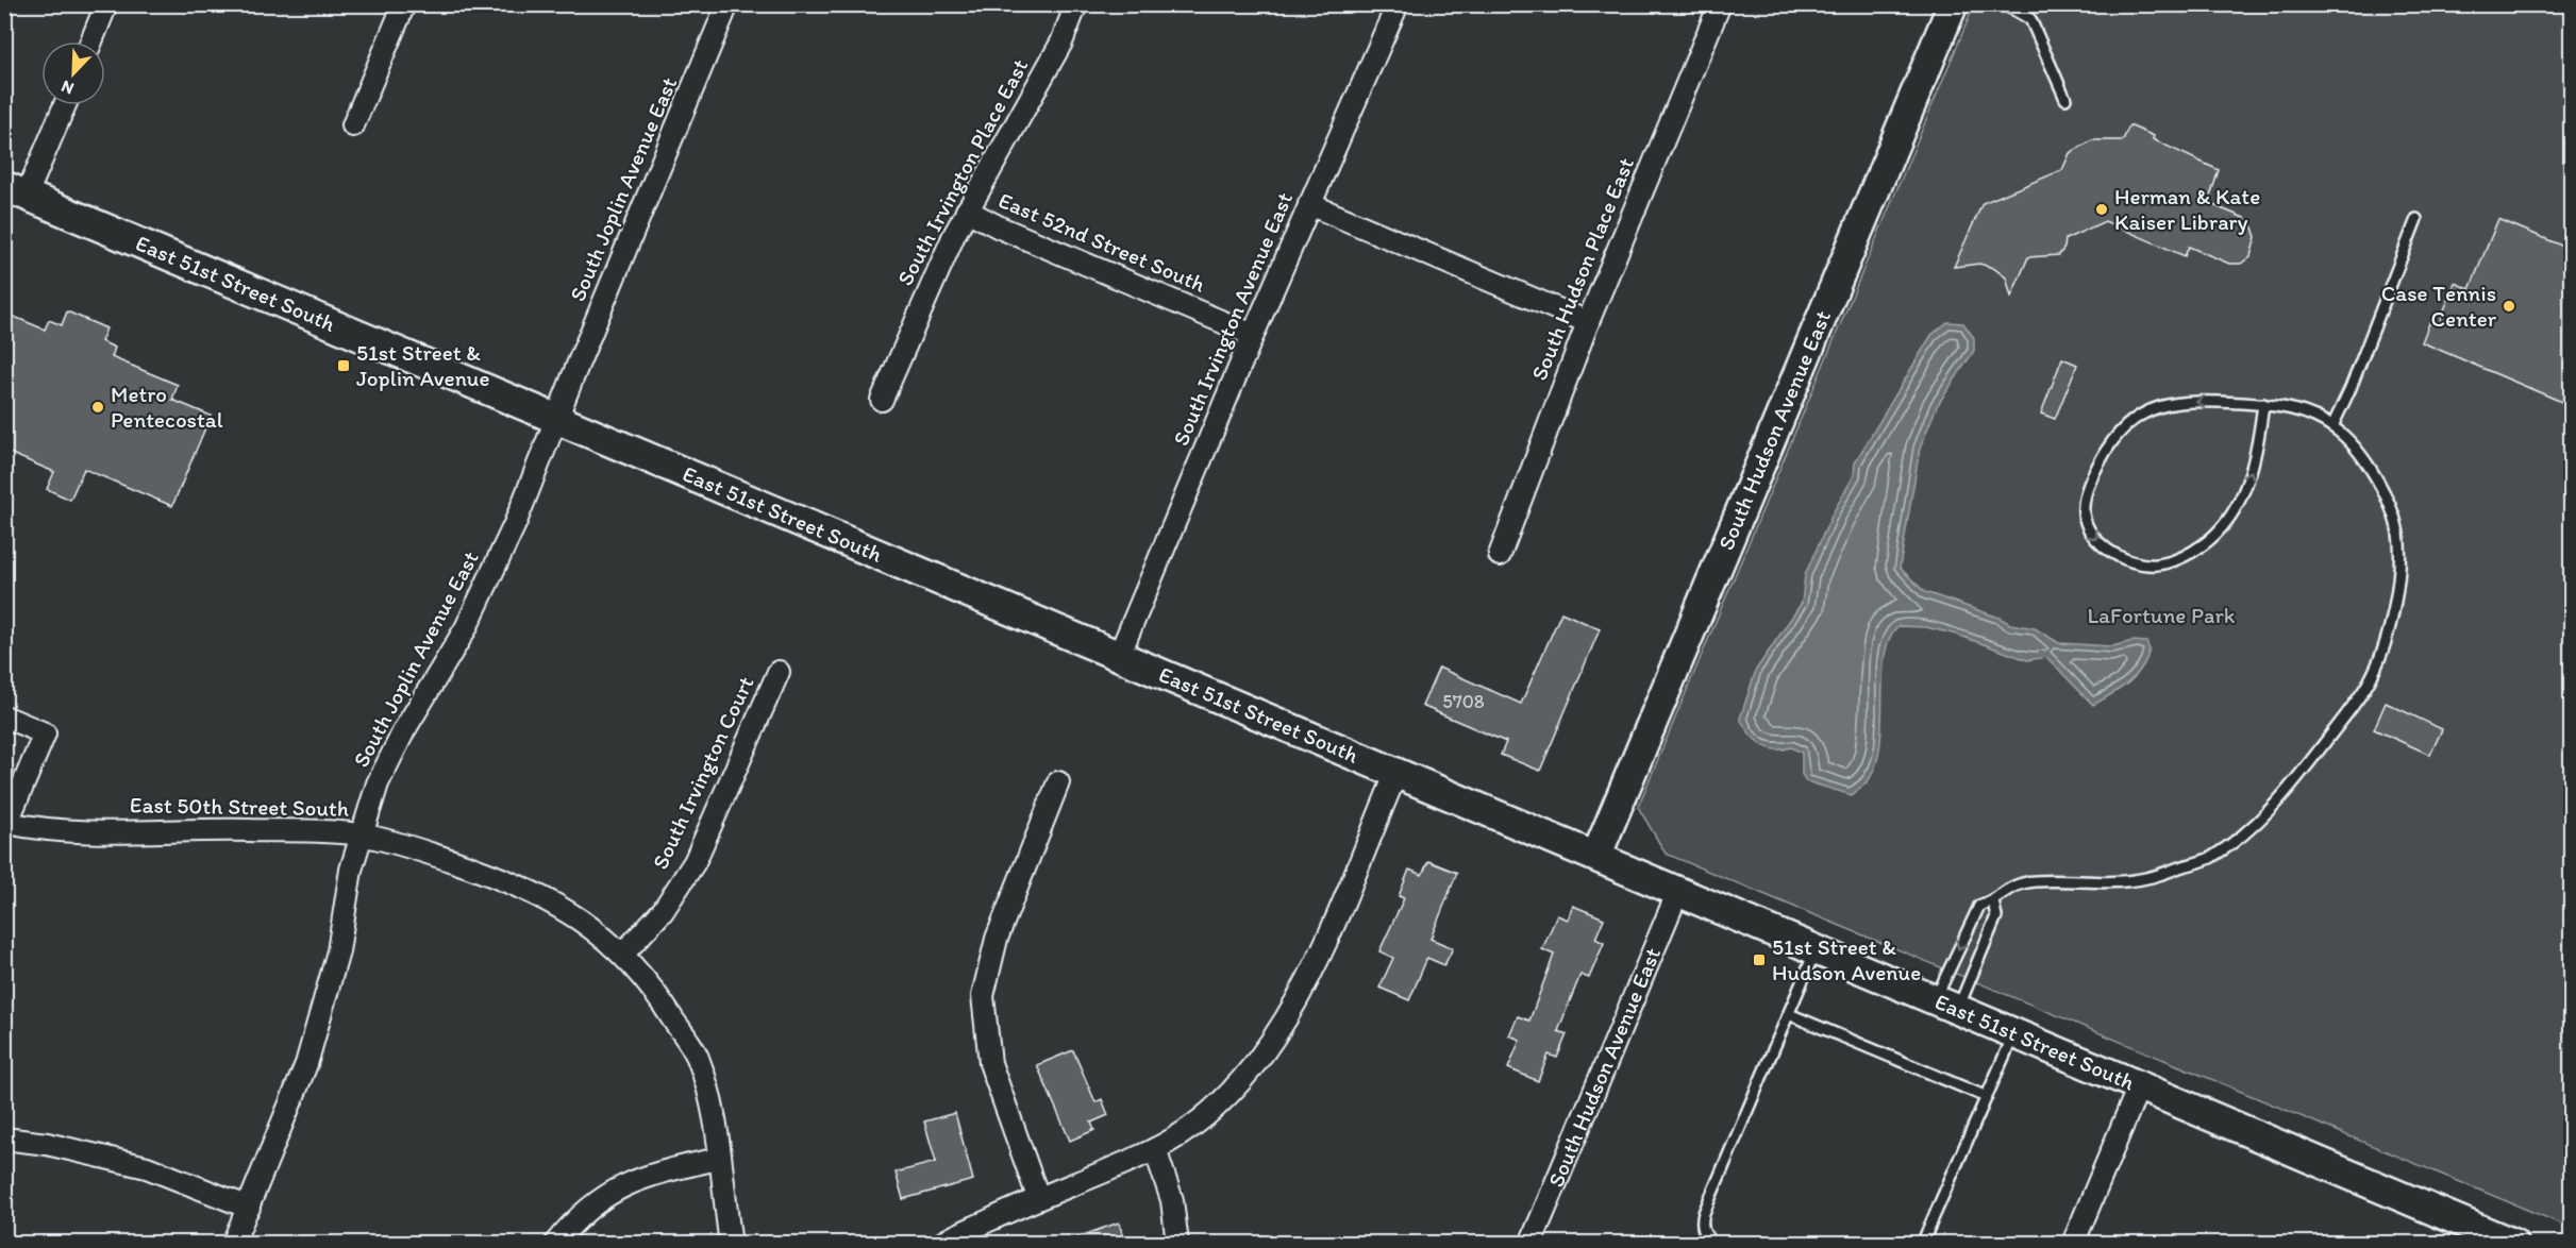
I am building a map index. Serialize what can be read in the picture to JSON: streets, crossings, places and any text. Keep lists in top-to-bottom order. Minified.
{"streets":{"main road":["East 51st Street South","South Hudson Avenue East"],"street":["South Irvington Place East","South Joplin Avenue East","East 52nd Street South","South Hudson Place East","South Irvington Avenue East","South Irvington Court","East 50th Street South"]},"crossings":[["South Irvington Place East","East 52nd Street South"],["South Joplin Avenue East","East 51st Street South"],["South Joplin Avenue East","East 50th Street South"],["East 52nd Street South","South Irvington Avenue East"],["East 51st Street South","South Irvington Avenue East"],["East 51st Street South","South Hudson Avenue East"],["South Irvington Court","East 50th Street South"]],"parks":["LaFortune Park"],"places":{"other":["Herman & Kate Kaiser Library","Case Tennis Center","Metro Pentecostal"],"transit":["51st Street & Joplin Avenue","51st Street & Hudson Avenue"]},"house_numbers":["5708"],"north":"bottom left"}
